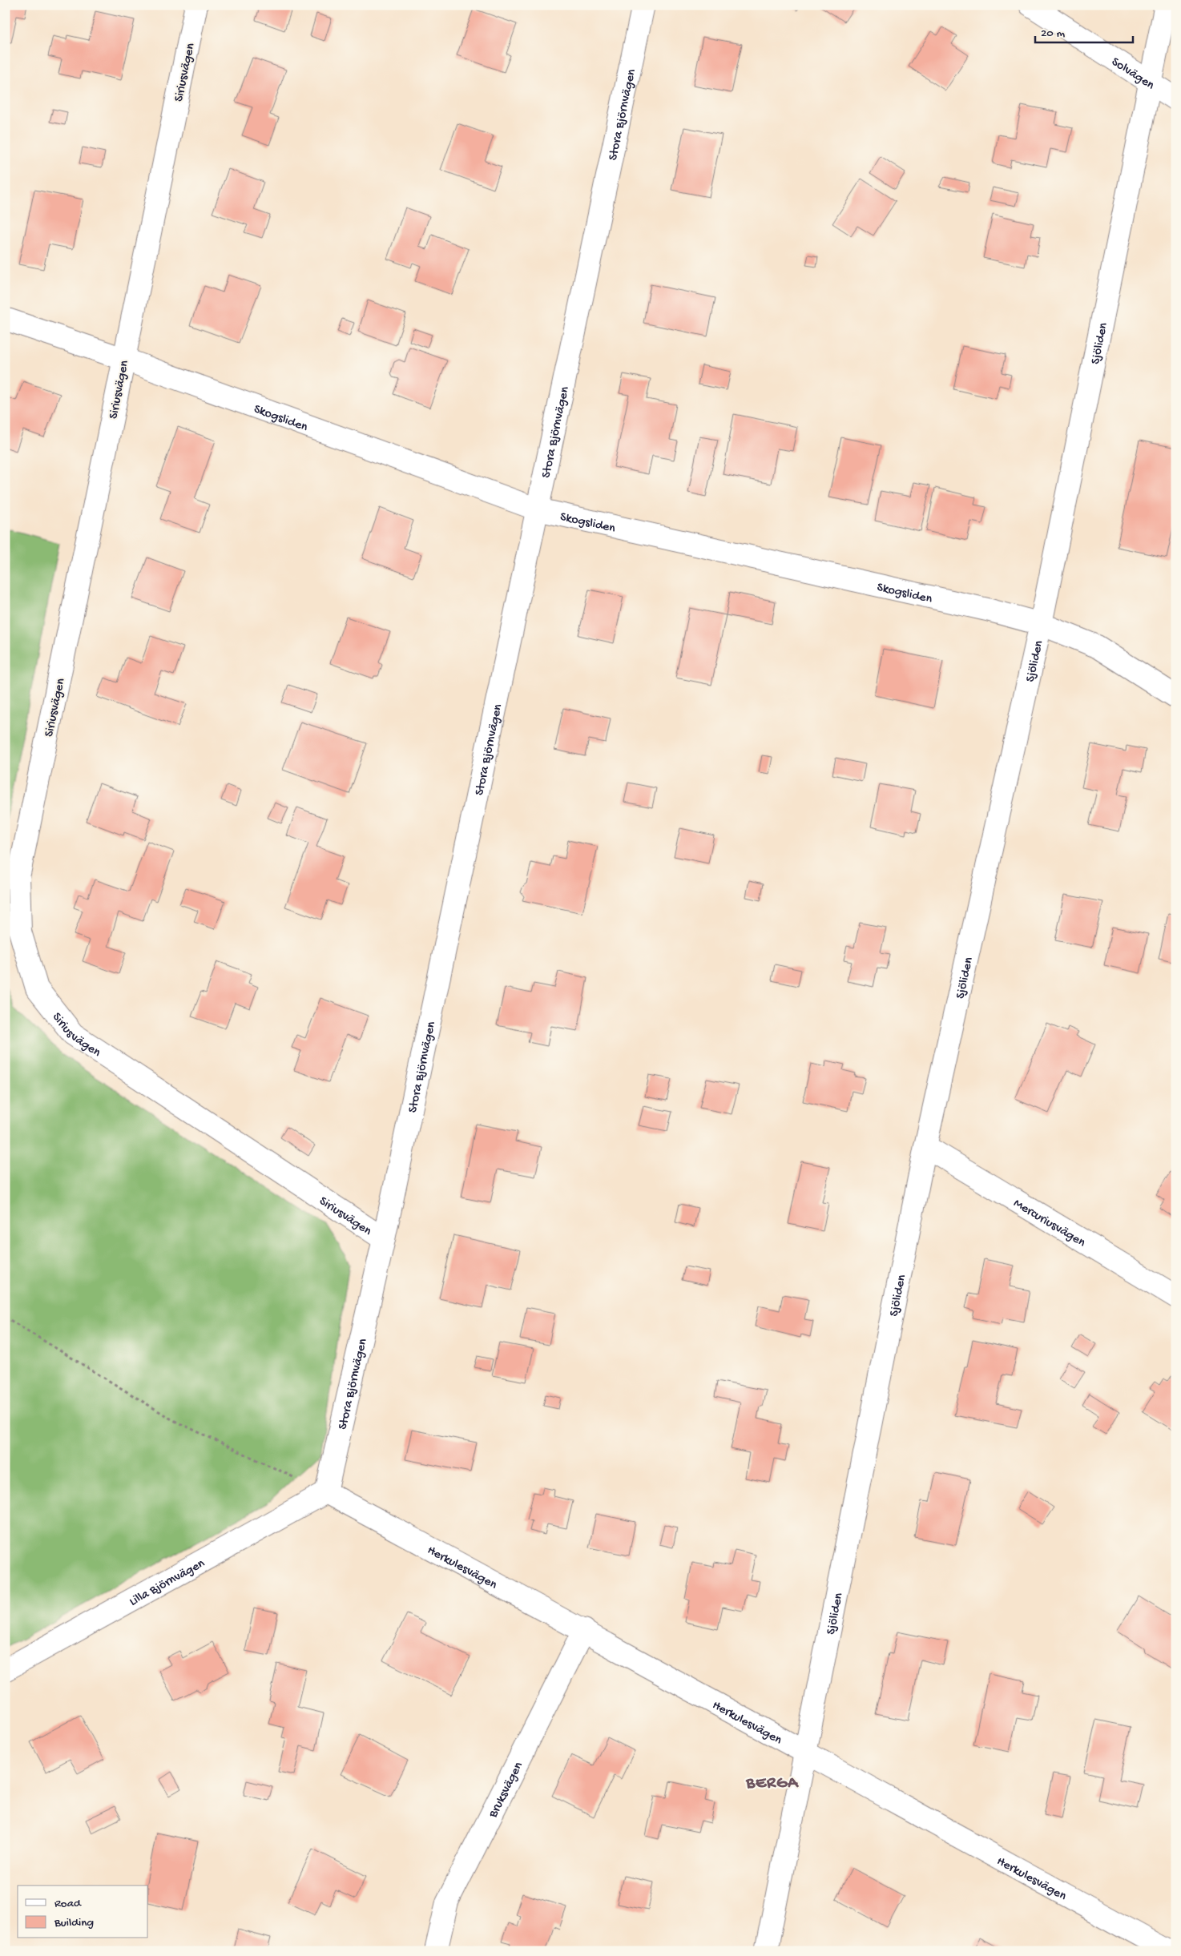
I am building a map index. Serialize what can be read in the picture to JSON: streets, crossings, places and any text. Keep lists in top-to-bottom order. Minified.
{"streets":{"street":["Siriusvägen","Solvägen","Stora Björnvägen","Sjöliden","Skogsliden","Mercuriusvägen","Herkulesvägen","Lilla Björnvägen","Bruksvägen"]},"crossings":[["Siriusvägen","Stora Björnvägen"],["Siriusvägen","Skogsliden"],["Solvägen","Sjöliden"],["Stora Björnvägen","Skogsliden"],["Stora Björnvägen","Herkulesvägen"],["Stora Björnvägen","Lilla Björnvägen"],["Sjöliden","Skogsliden"],["Sjöliden","Mercuriusvägen"],["Sjöliden","Herkulesvägen"],["Herkulesvägen","Lilla Björnvägen"],["Herkulesvägen","Bruksvägen"]],"districts":["BERGA"],"legend":["Road","Building"],"scale_bar":"20 m"}
